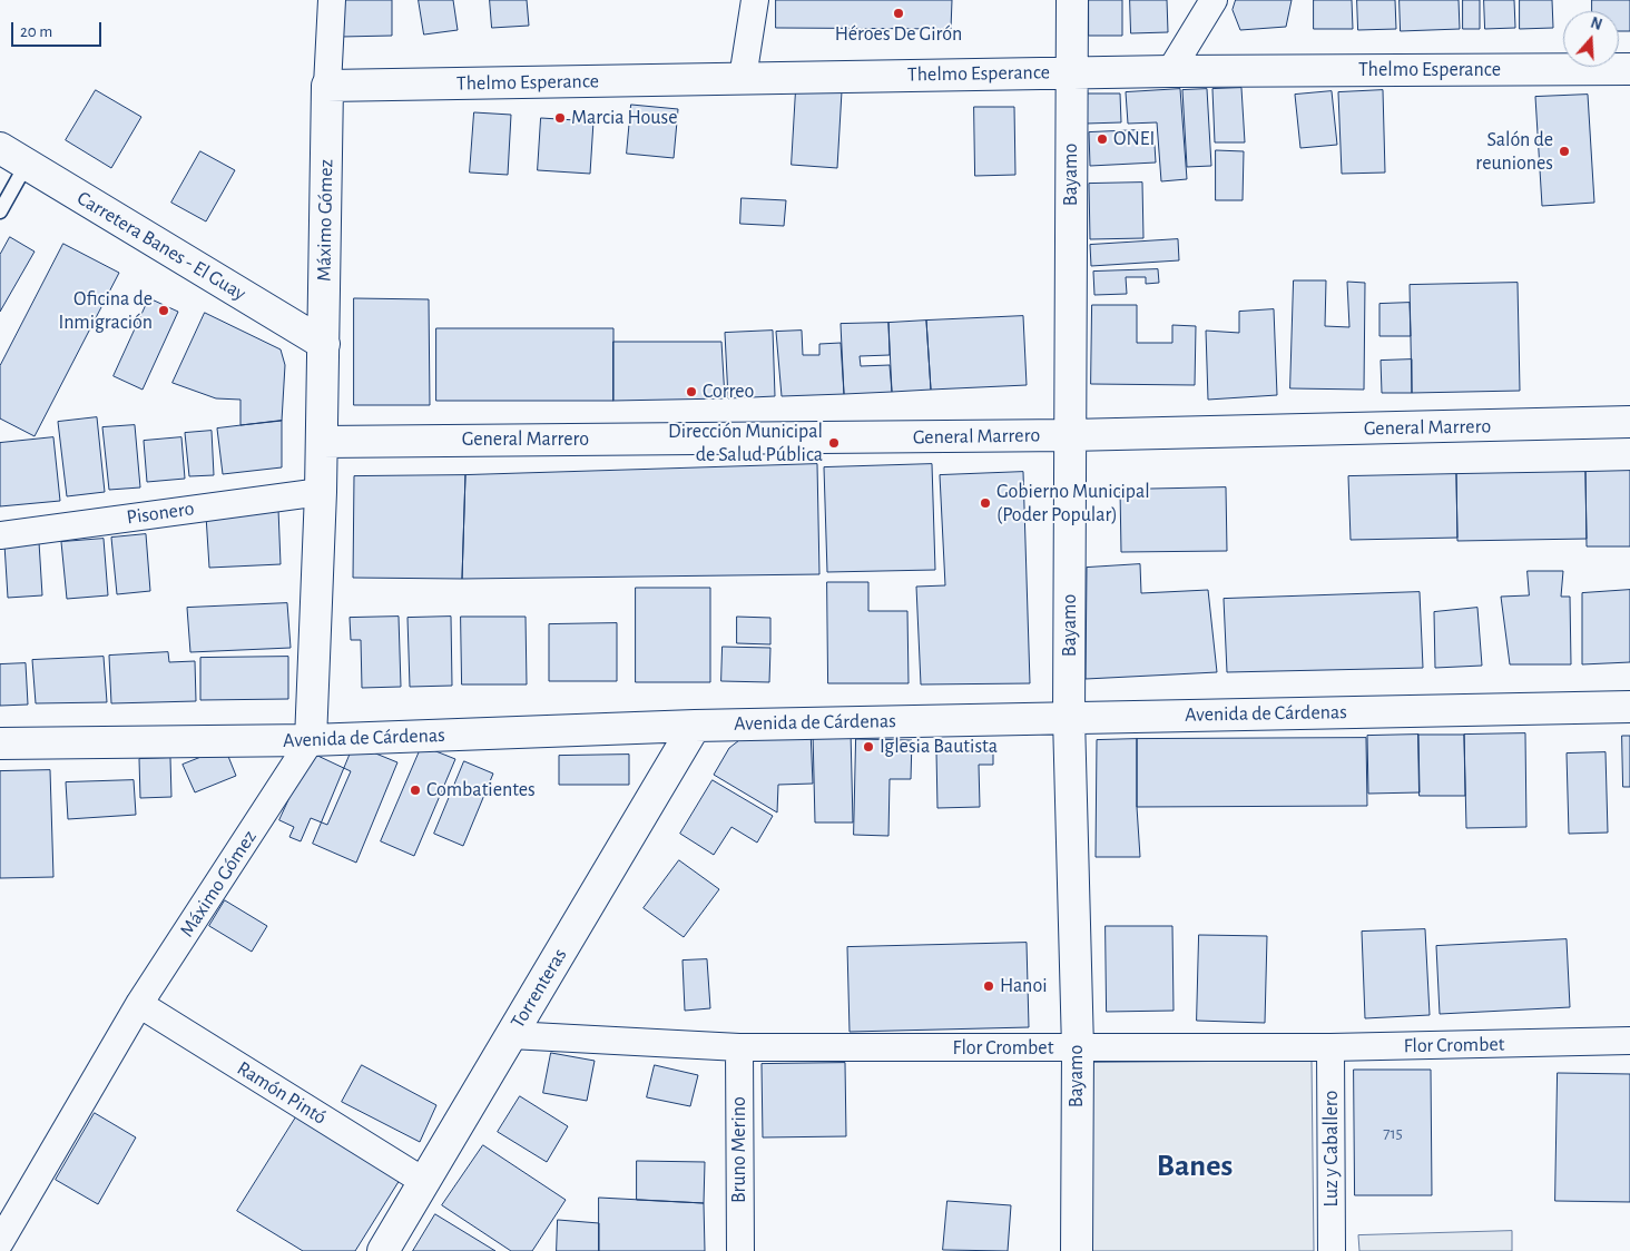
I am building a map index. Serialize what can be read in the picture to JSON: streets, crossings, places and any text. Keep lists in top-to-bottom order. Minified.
{"streets":{"main road":["Thelmo Esperance","Bayamo","Máximo Gómez","Carretera Banes - El Guay","General Marrero","Avenida de Cárdenas","Torrenteras"],"street":["Pisonero","Flor Crombet","Ramón Pintó","Luz y Caballero","Bruno Merino"]},"crossings":[["Thelmo Esperance","Bayamo"],["Thelmo Esperance","Máximo Gómez"],["Bayamo","General Marrero"],["Bayamo","Avenida de Cárdenas"],["Bayamo","Flor Crombet"],["Máximo Gómez","Carretera Banes - El Guay"],["Máximo Gómez","General Marrero"],["Máximo Gómez","Pisonero"],["Máximo Gómez","Avenida de Cárdenas"],["Máximo Gómez","Ramón Pintó"],["Avenida de Cárdenas","Torrenteras"],["Torrenteras","Flor Crombet"],["Torrenteras","Ramón Pintó"],["Flor Crombet","Luz y Caballero"],["Flor Crombet","Bruno Merino"]],"districts":["Banes"],"places":["Héroes De Girón","Marcia House","ONEI","Salón de reuniones","Oficina de Inmigración","Correo","Dirección Municipal de Salud Pública","Gobierno Municipal (Poder Popular)","Iglesia Bautista","Combatientes","Hanoi"],"house_numbers":["715"],"scale_bar":"20 m","north":"top"}
